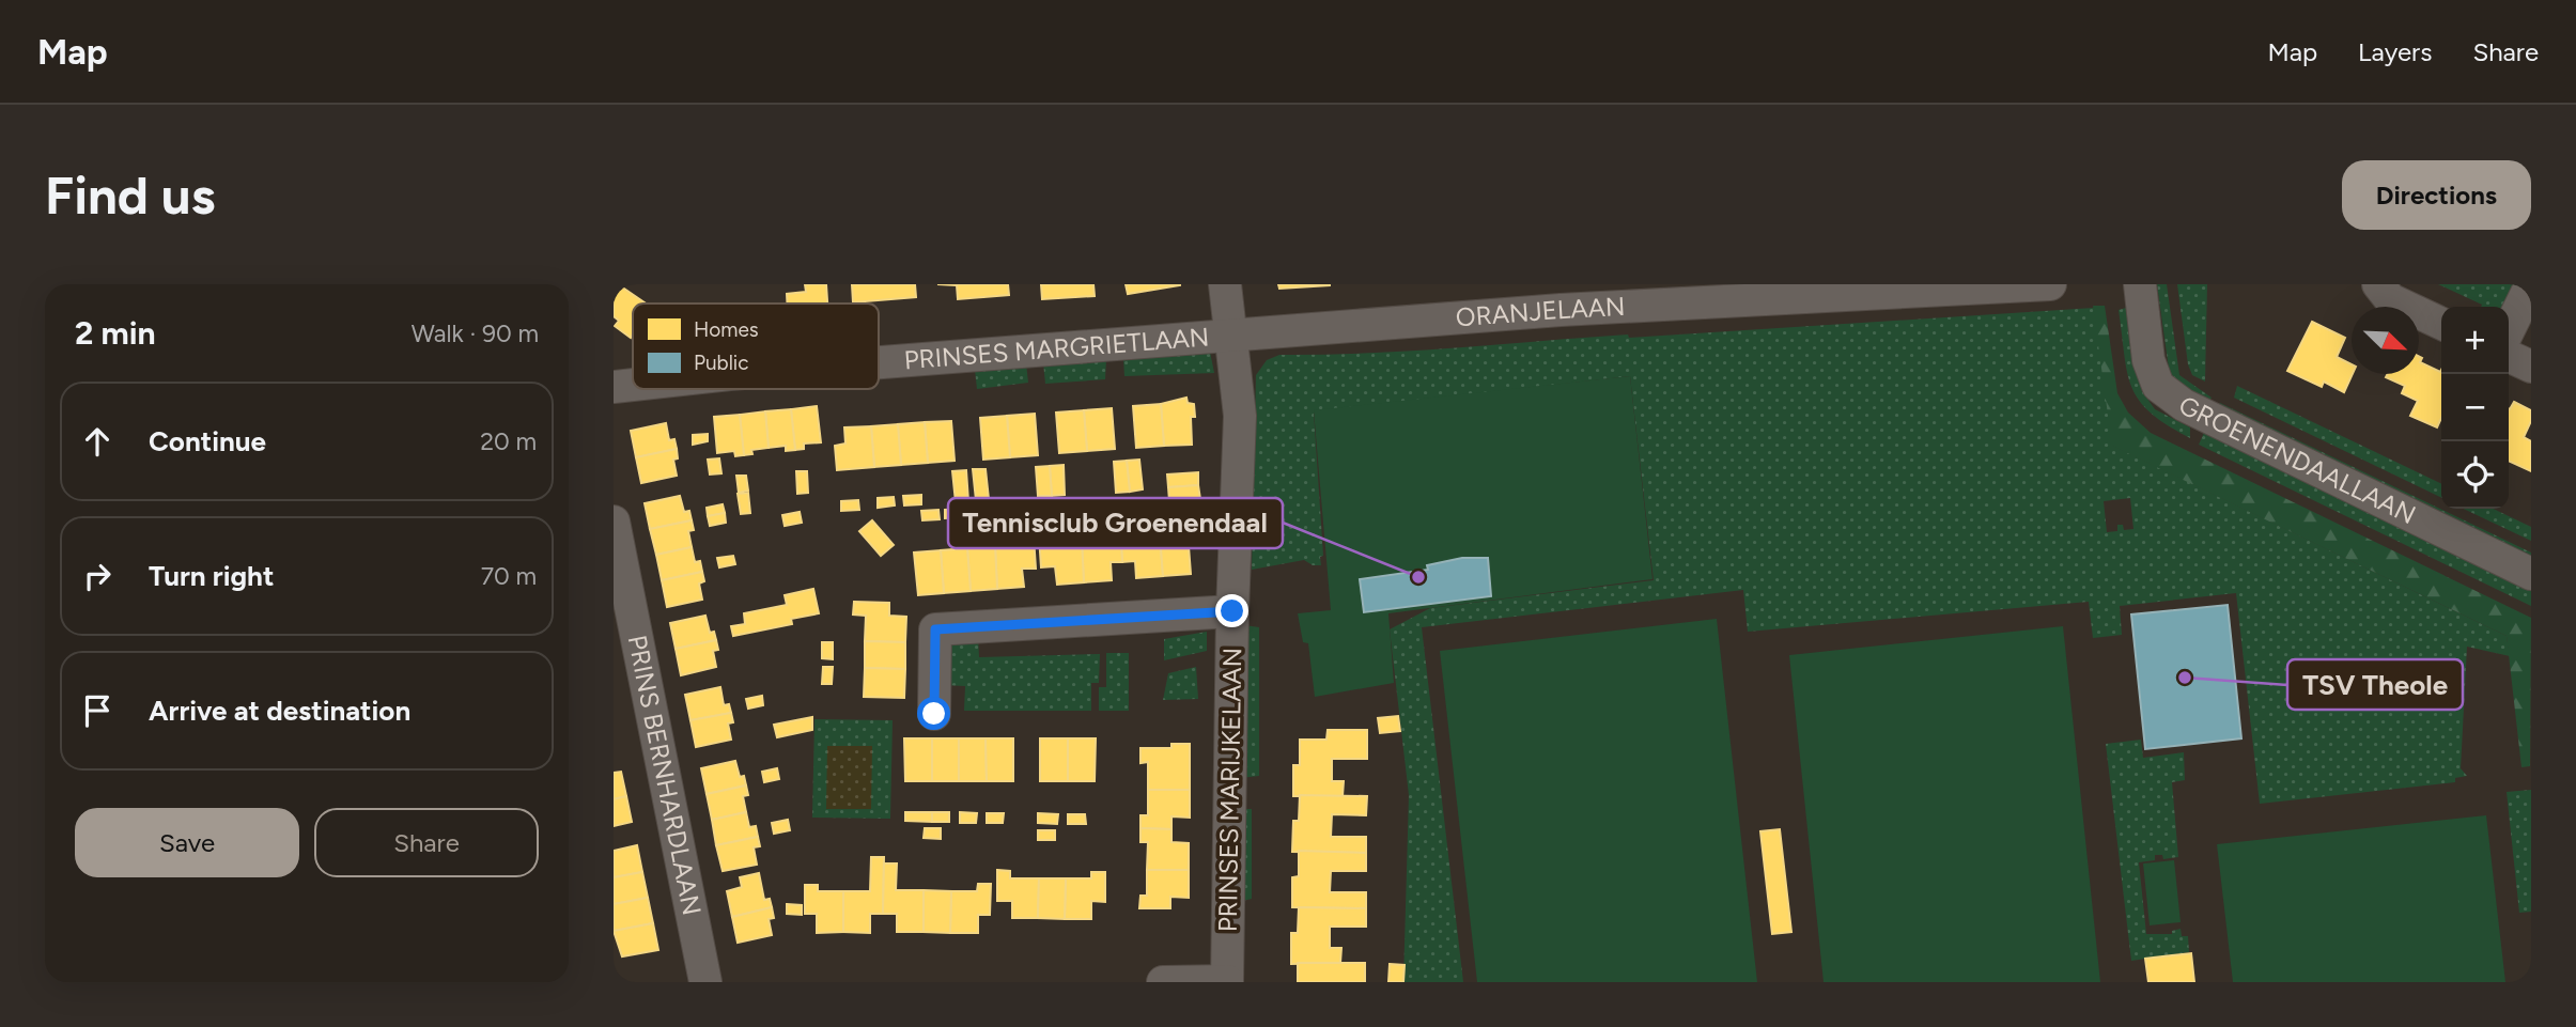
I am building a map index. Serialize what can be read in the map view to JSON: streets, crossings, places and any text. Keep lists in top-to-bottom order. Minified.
{"streets":{"street":["ORANJELAAN","PRINSES MARGRIETLAAN","GROENENDAALLAAN","PRINS BERNHARDLAAN","PRINSES MARIJKELAAN"]},"crossings":[["ORANJELAAN","PRINSES MARGRIETLAAN"],["ORANJELAAN","PRINSES MARIJKELAAN"],["PRINSES MARGRIETLAAN","PRINSES MARIJKELAAN"]],"places":["Tennisclub Groenendaal","TSV Theole"],"legend":["Homes","Public"],"north":"bottom right","page":{"header":"Map","nav":["Map","Layers","Share"],"buttons":["Directions",["Save","Share"]],"title":"Find us","heading":["2 min","Walk · 90 m"],"map_buttons":["+","−"],"list":[["Continue","20 m"],["Turn right","70 m"],"Arrive at destination"]}}
